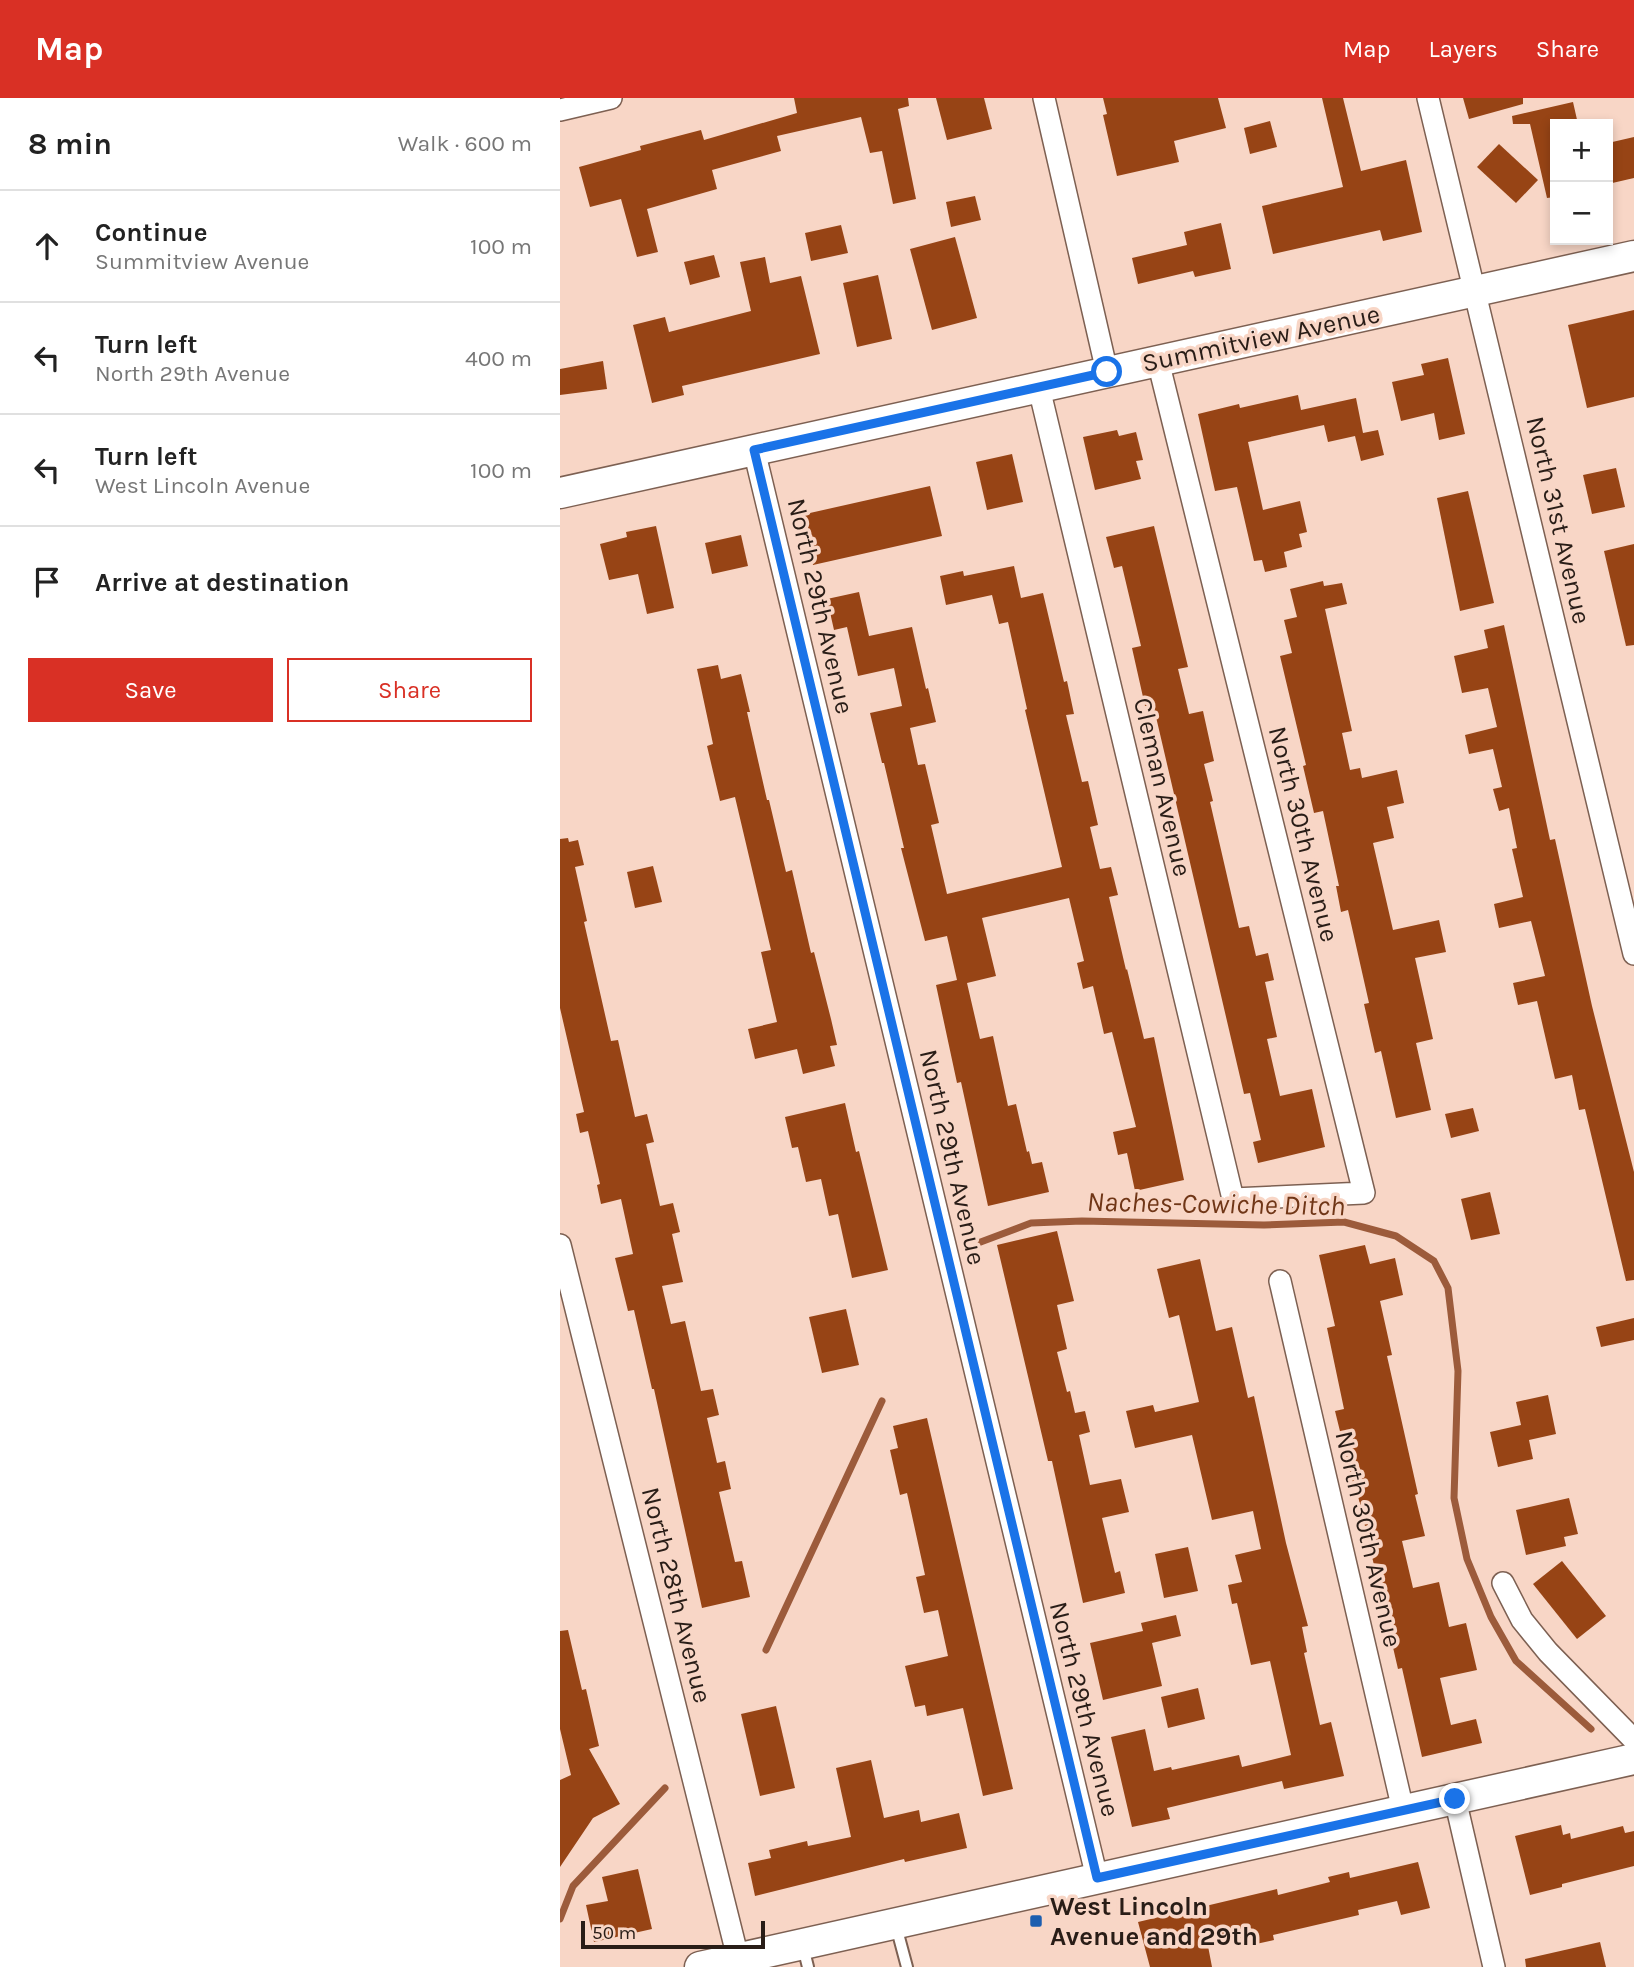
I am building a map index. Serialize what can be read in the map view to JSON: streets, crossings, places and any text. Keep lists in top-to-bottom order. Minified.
{"streets":{"main road":["Summitview Avenue"],"street":["North 31st Avenue","North 29th Avenue","Cleman Avenue","North 30th Avenue","North 28th Avenue"]},"crossings":[["Summitview Avenue","North 31st Avenue"],["Summitview Avenue","North 29th Avenue"],["Summitview Avenue","Cleman Avenue"],["Summitview Avenue","North 30th Avenue"],["Cleman Avenue","North 30th Avenue"]],"water":["Naches-Cowiche Ditch"],"places":{"transit":["West Lincoln Avenue and 29th"]},"scale_bar":"50 m","page":{"header":"Map","nav":["Map","Layers","Share"],"heading":["8 min","Walk · 600 m"],"map_buttons":["+","−"],"list":[["Continue","Summitview Avenue","100 m"],["Turn left","North 29th Avenue","400 m"],["Turn left","West Lincoln Avenue","100 m"],"Arrive at destination"],"buttons":["Save","Share"],"scale":"50 m"}}
